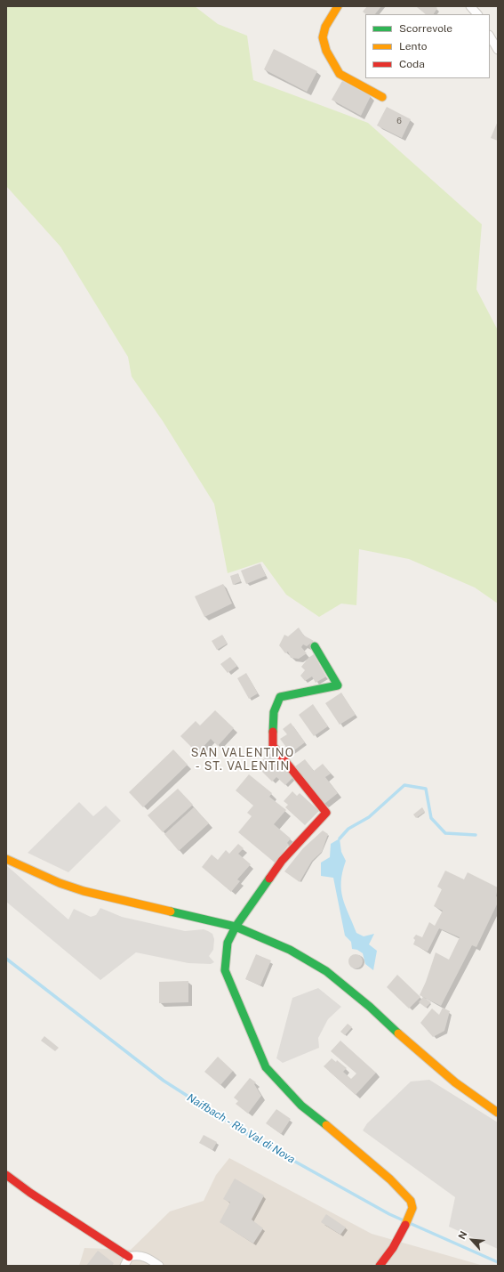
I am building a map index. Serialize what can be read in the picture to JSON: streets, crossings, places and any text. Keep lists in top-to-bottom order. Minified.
{"districts":["SAN VALENTINO - ST. VALENTIN"],"water":["Naifbach - Rio Val di Nova"],"house_numbers":["6"],"legend":["Scorrevole","Lento","Coda"],"north":"top left"}
